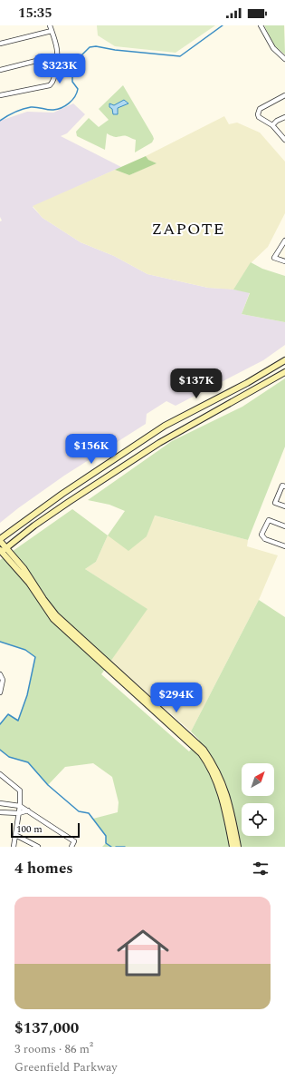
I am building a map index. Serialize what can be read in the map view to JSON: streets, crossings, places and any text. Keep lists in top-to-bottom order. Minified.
{"districts":["ZAPOTE"],"scale_bar":"100 m","north":"top right","page":{"status":"15:35","price":["$323K","$137K","$156K","$294K"],"scale":"100 m","heading":"4 homes","list":[{"name":"$137,000","note":"3 rooms · 86 m² · Greenfield Parkway"}]}}
